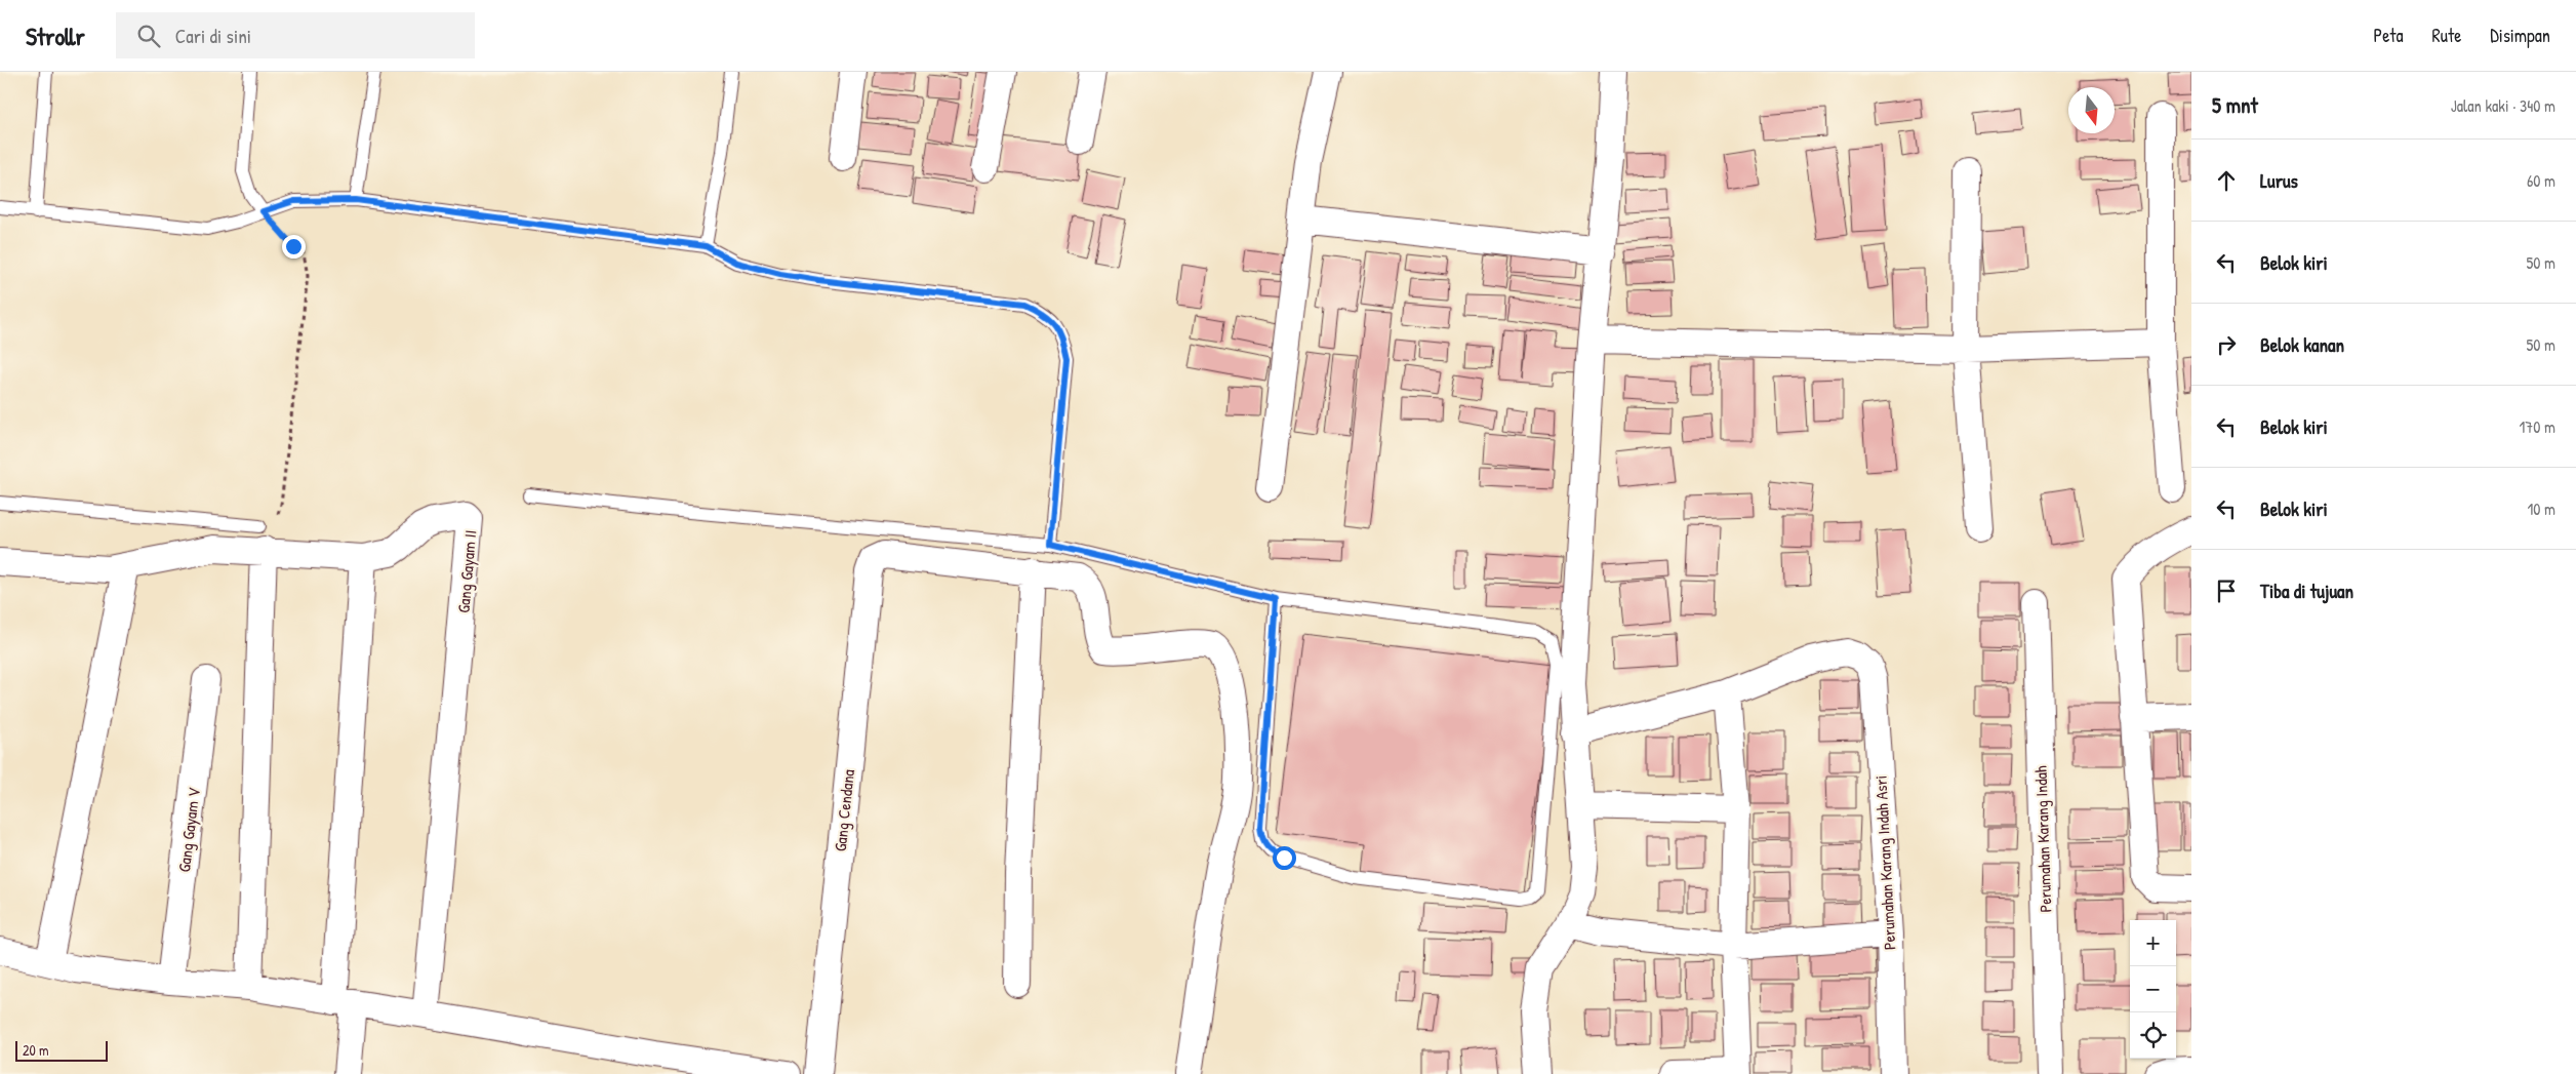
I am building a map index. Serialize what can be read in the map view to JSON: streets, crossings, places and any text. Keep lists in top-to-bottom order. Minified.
{"streets":{"street":["Gang Gayam II","Gang Cendana","Gang Gayam V","Perumahan Karang Indah","Perumahan Karang Indah Asri"]},"scale_bar":"20 m","north":"bottom","page":{"header":"Strollr","search":"Cari di sini","nav":["Peta","Rute","Disimpan"],"heading":["5 mnt","Jalan kaki · 340 m"],"list":[["Lurus","60 m"],["Belok kiri","50 m"],["Belok kanan","50 m"],["Belok kiri","170 m"],["Belok kiri","10 m"],"Tiba di tujuan"],"map_buttons":["+","−"],"scale":"20 m"}}
